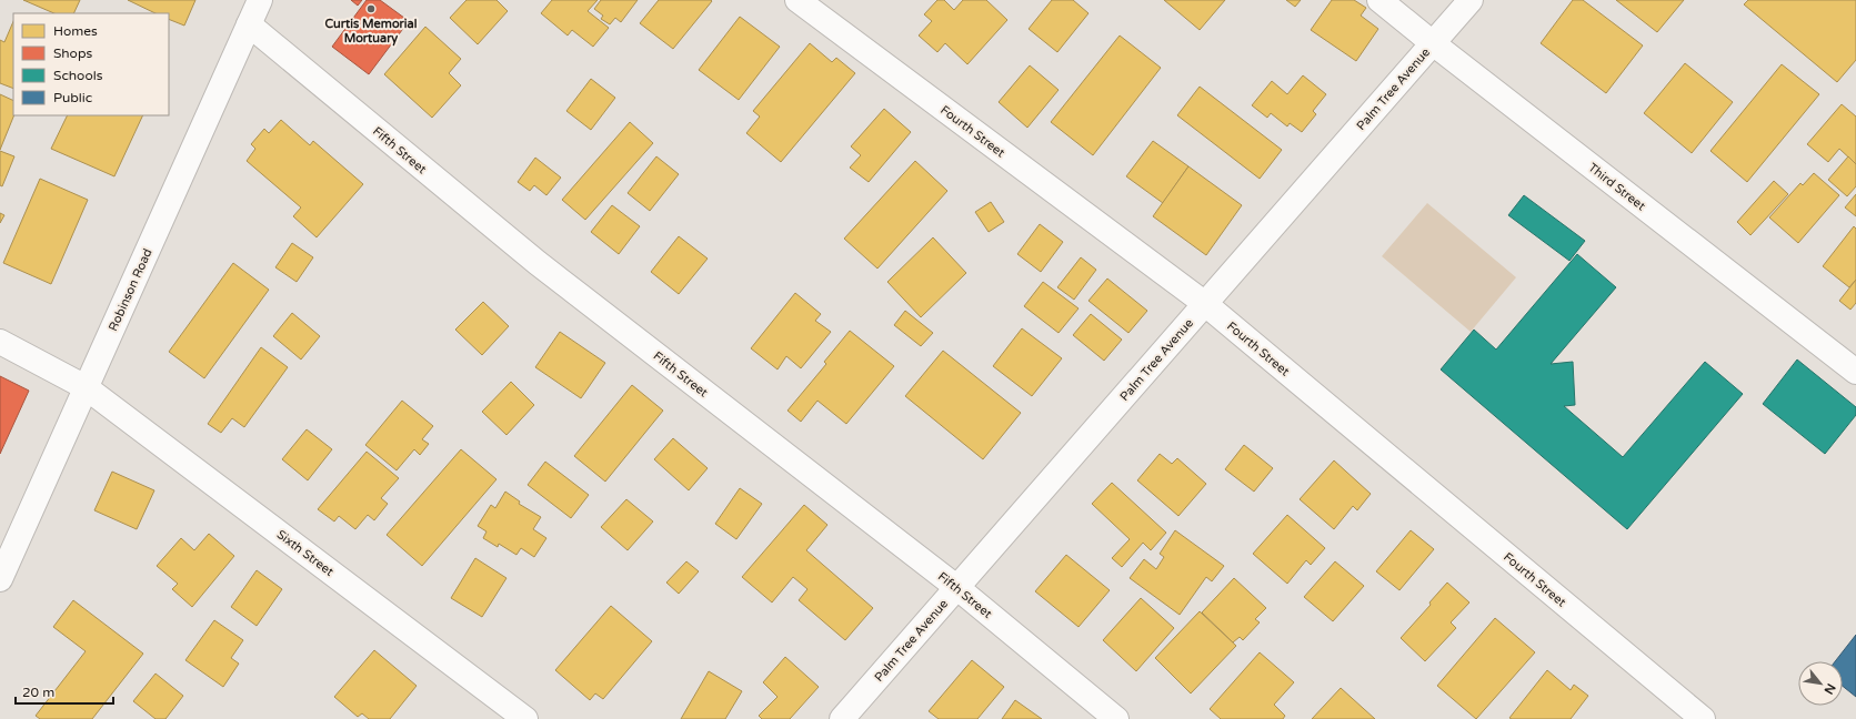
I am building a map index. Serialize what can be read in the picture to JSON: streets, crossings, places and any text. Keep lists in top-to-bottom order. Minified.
{"streets":{"street":["Palm Tree Avenue","Fourth Street","Fifth Street","Third Street","Robinson Road","Sixth Street"]},"crossings":[["Palm Tree Avenue","Fourth Street"],["Palm Tree Avenue","Fifth Street"],["Palm Tree Avenue","Third Street"],["Fifth Street","Robinson Road"],["Robinson Road","Sixth Street"]],"places":["Curtis Memorial Mortuary"],"legend":["Homes","Shops","Schools","Public"],"scale_bar":"20 m","north":"bottom right"}
